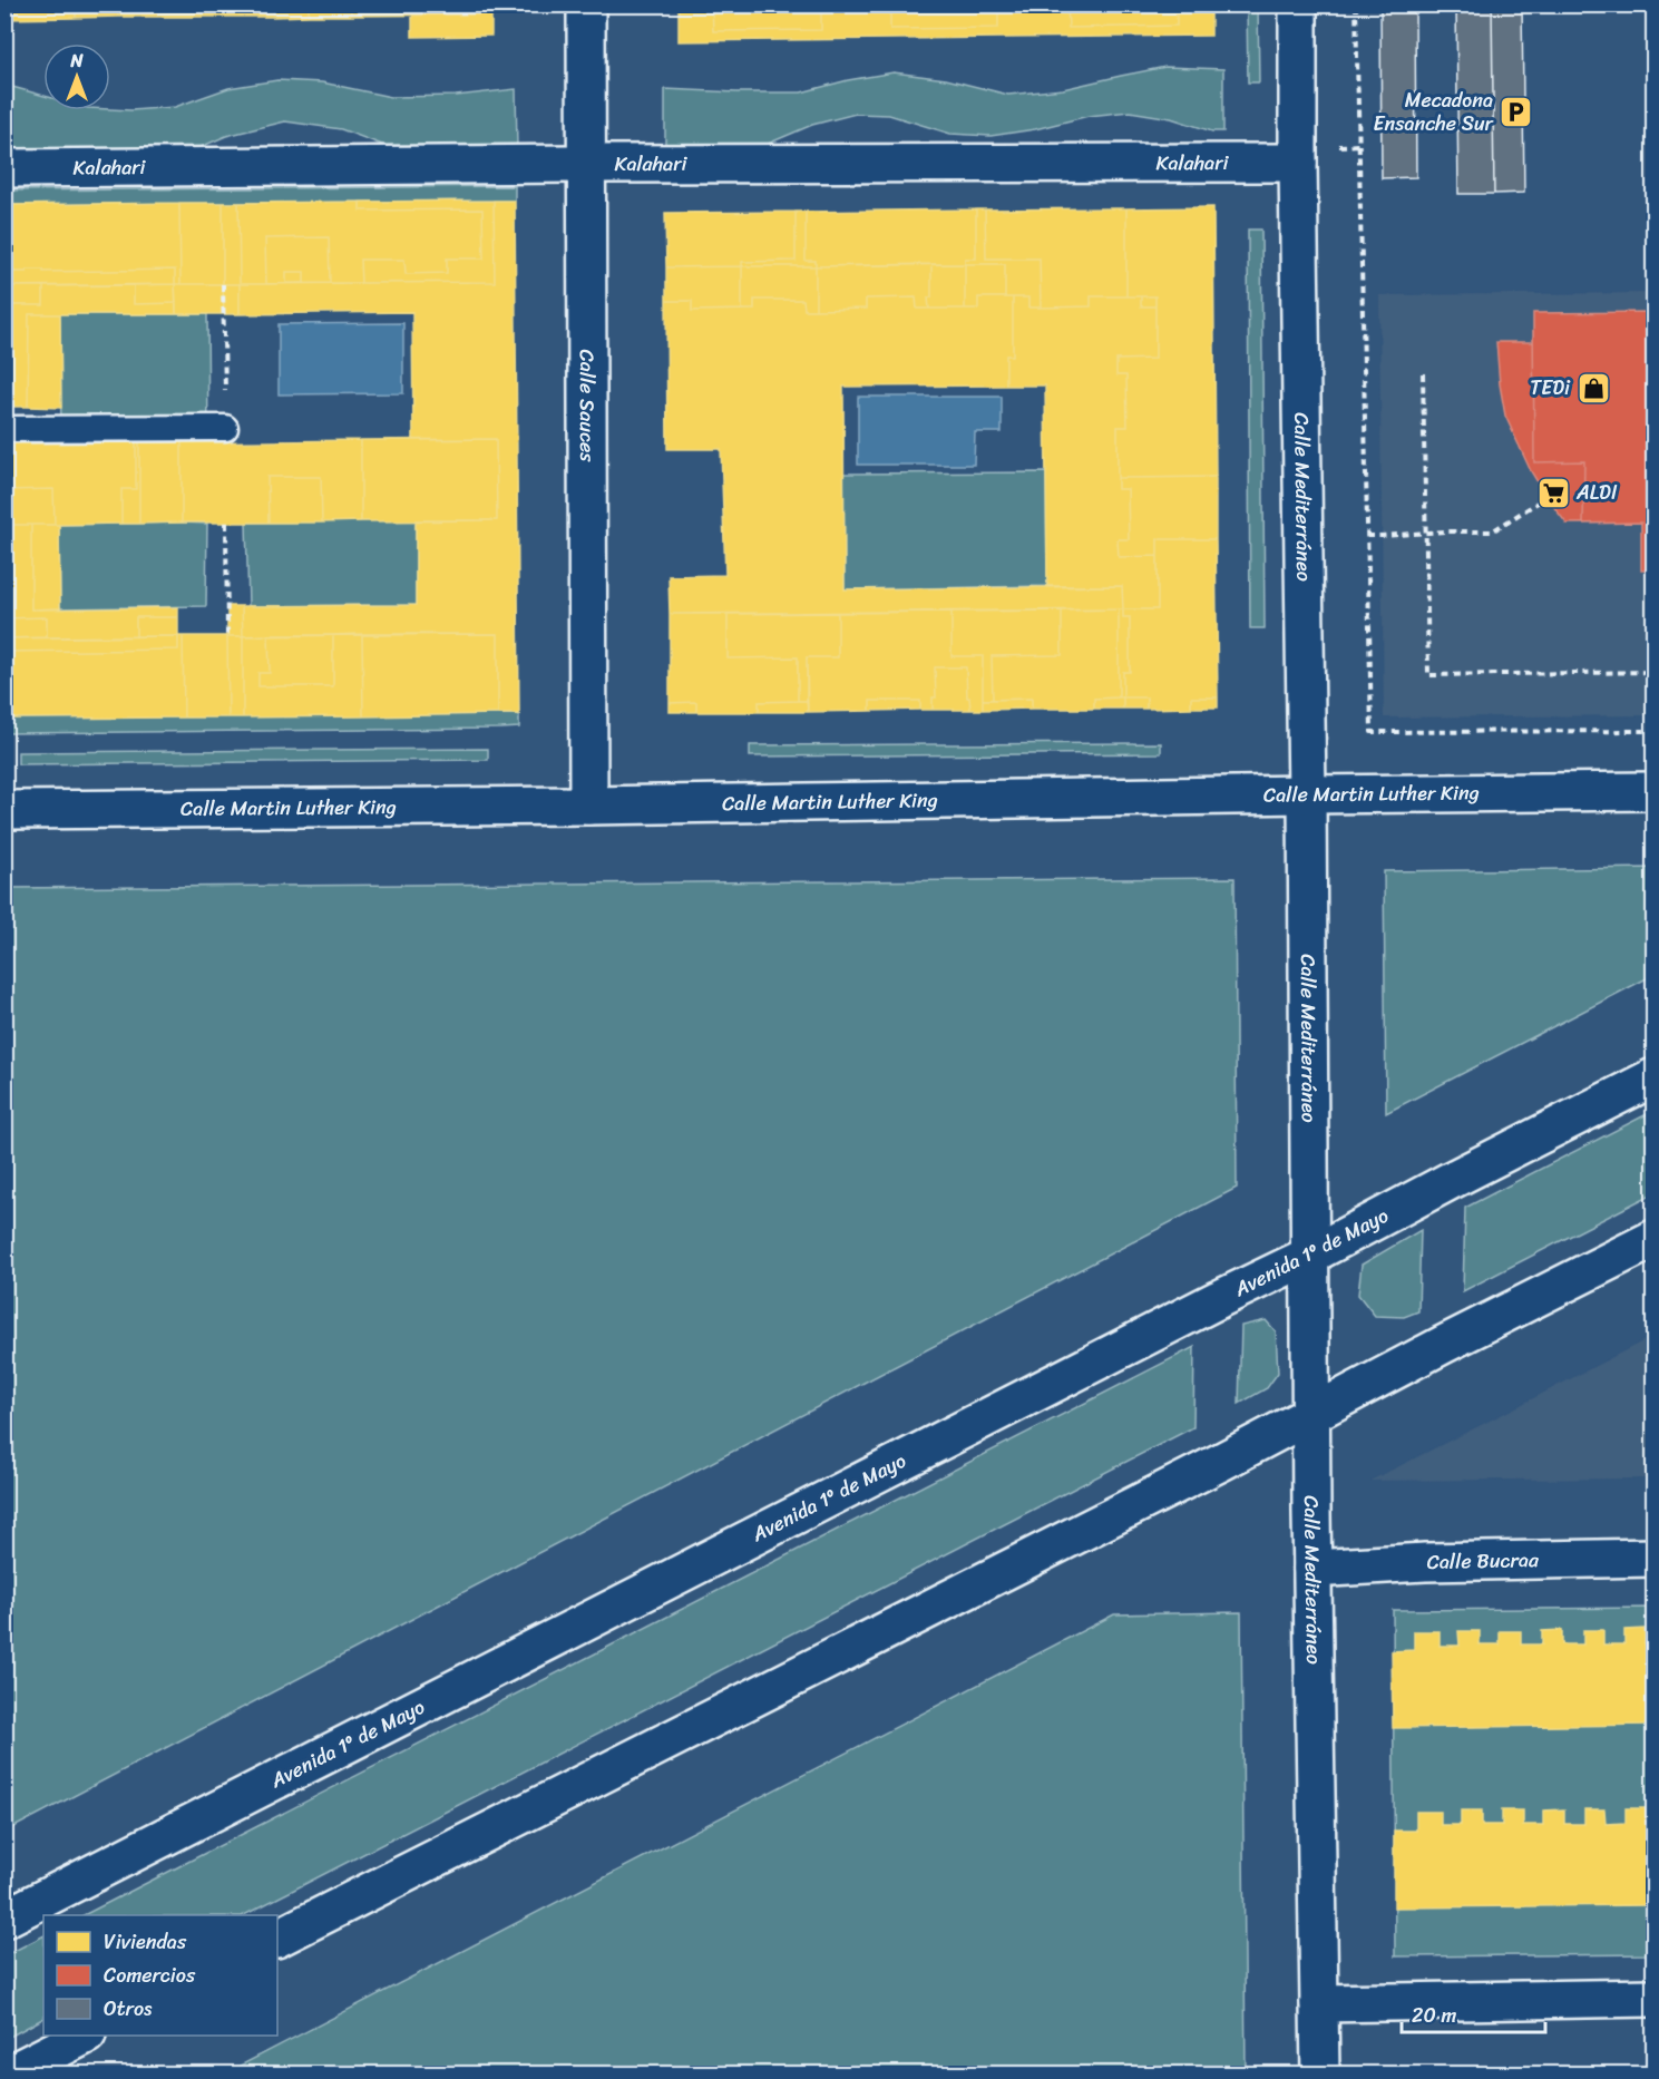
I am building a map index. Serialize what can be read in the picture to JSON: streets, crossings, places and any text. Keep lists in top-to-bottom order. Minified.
{"streets":{"street":["Kalahari","Calle Sauces","Calle Mediterráneo","Calle Martin Luther King","Avenida 1º de Mayo","Calle Bucraa"]},"crossings":[["Kalahari","Calle Sauces"],["Kalahari","Calle Mediterráneo"],["Calle Sauces","Calle Martin Luther King"],["Calle Mediterráneo","Calle Martin Luther King"],["Calle Mediterráneo","Avenida 1º de Mayo"],["Calle Mediterráneo","Calle Bucraa"]],"places":{"parking":["Mecadona Ensanche Sur"],"shop":["TEDi"],"supermarket":["ALDI"]},"legend":["Viviendas","Comercios","Otros"],"scale_bar":"20 m","north":"top"}
